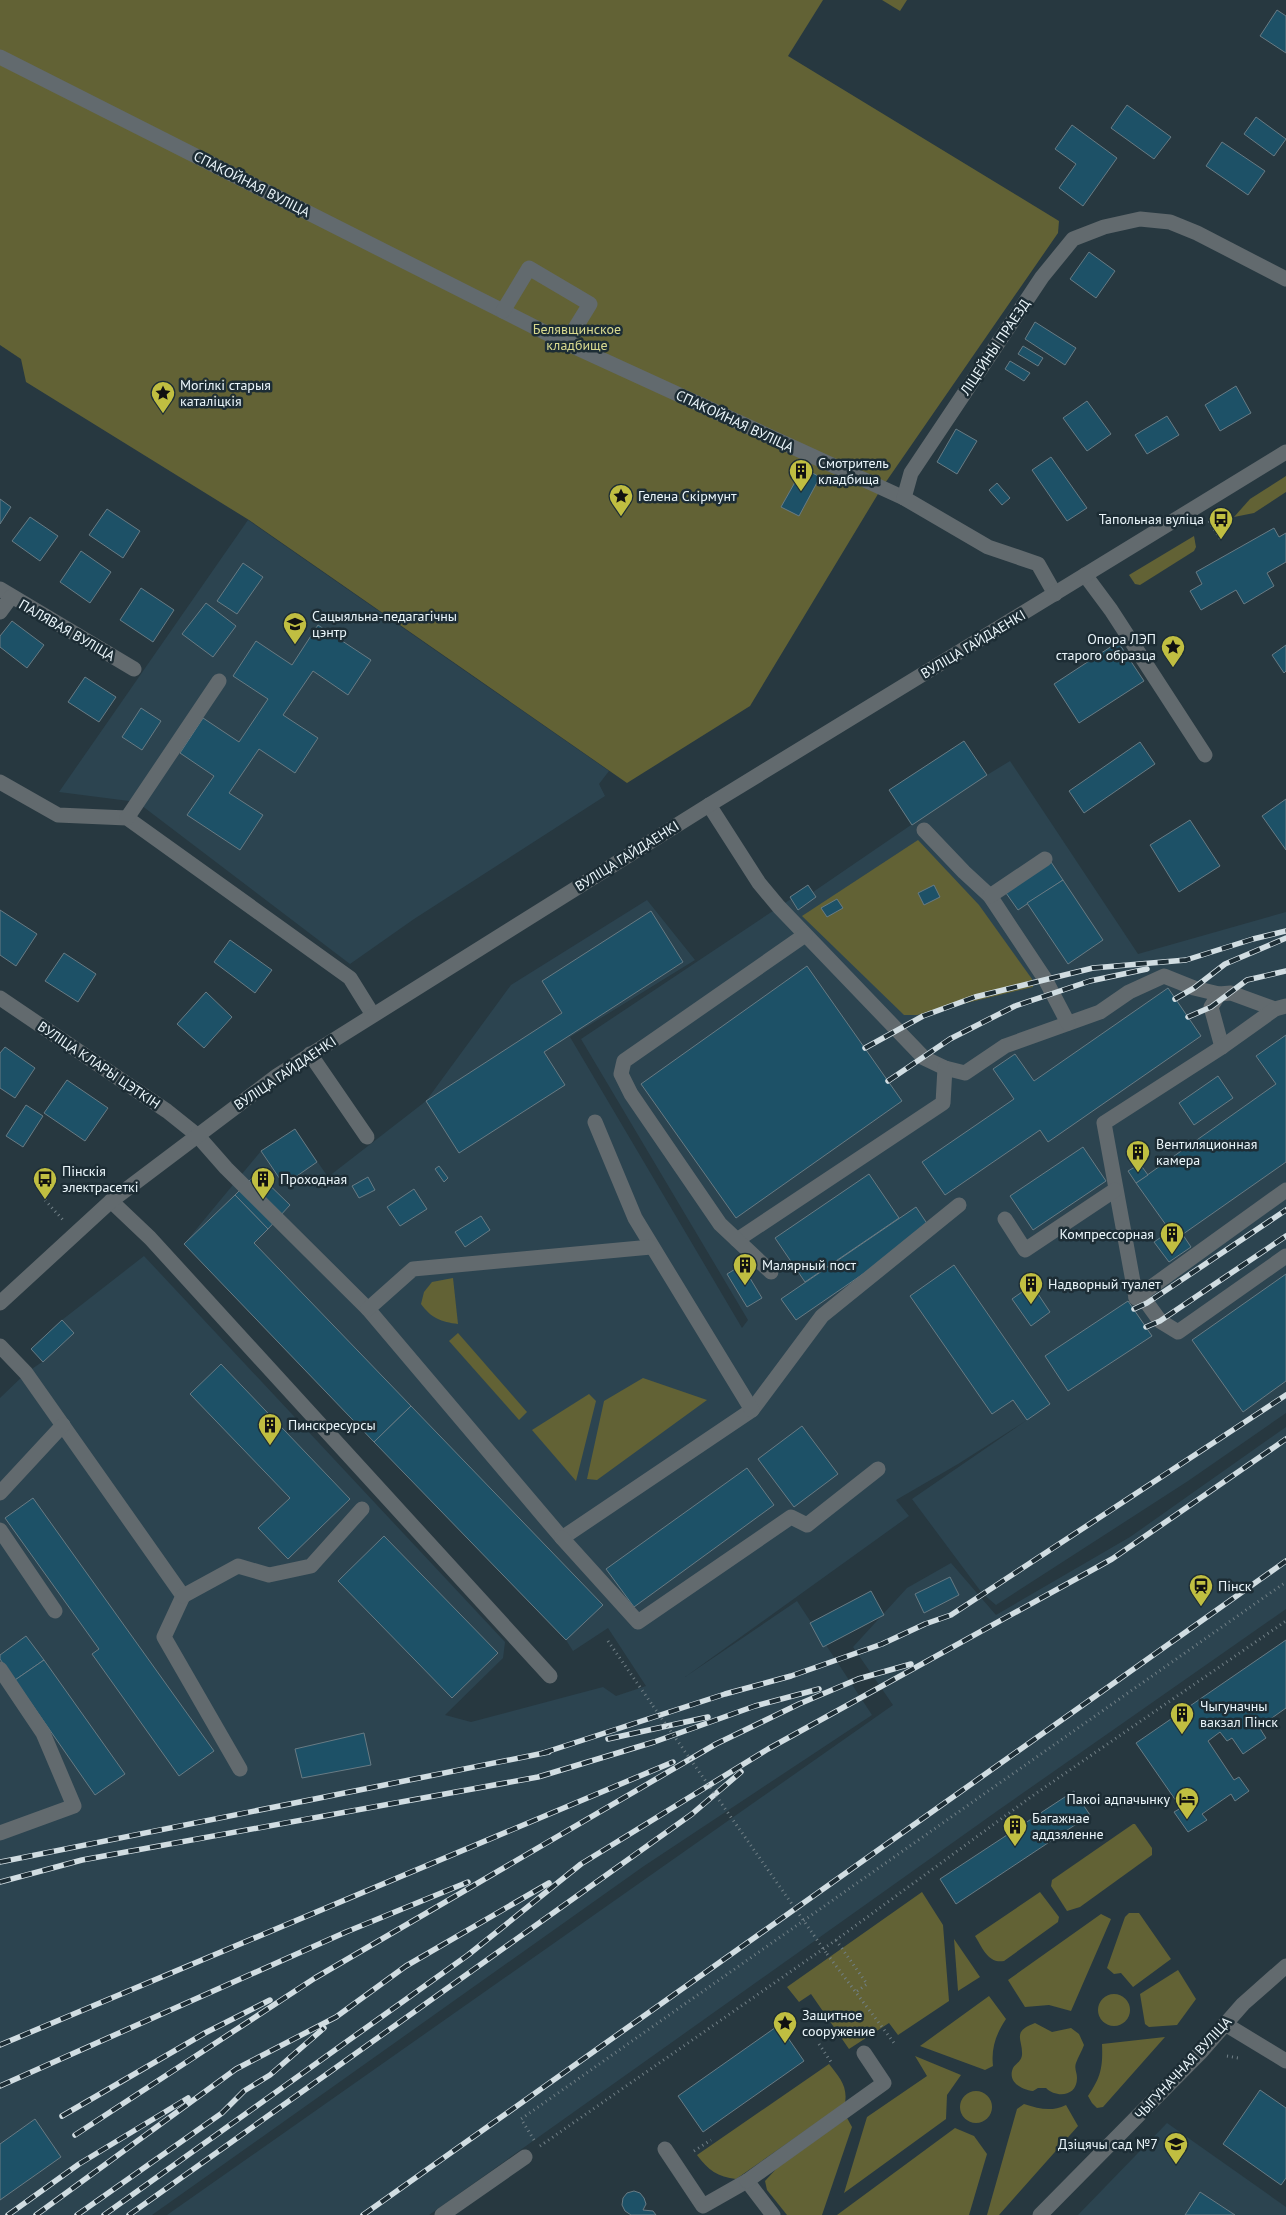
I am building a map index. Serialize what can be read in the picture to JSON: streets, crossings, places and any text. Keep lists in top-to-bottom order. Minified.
{"streets":{"street":["СПАКОЙНАЯ ВУЛІЦА","ЛІЦЕЙНЫ ПРАЕЗД","ПАЛЯВАЯ ВУЛІЦА","ВУЛІЦА ГАЙДАЕНКІ","ВУЛІЦА КЛАРЫ ЦЭТКІН","ЧЫГУНАЧНАЯ ВУЛІЦА"]},"crossings":[["СПАКОЙНАЯ ВУЛІЦА","ЛІЦЕЙНЫ ПРАЕЗД"],["ВУЛІЦА ГАЙДАЕНКІ","ВУЛІЦА КЛАРЫ ЦЭТКІН"]],"parks":["Белявщинское кладбище"],"places":{"place":["Могілкі старыя каталіцкія","Гелена Скірмунт","Опора ЛЭП старого образца","Защитное сооружение"],"building":["Смотритель кладбища","Вентиляционная камера","Проходная","Компрессорная","Малярный пост","Надворный туалет","Пинскресурсы","Чыгуначны вакзал Пінск","Багажнае аддзяленне"],"bus stop":["Тапольная вуліца","Пінскія электрасеткі"],"school or university":["Сацыяльна-педагагічны цэнтр","Дзіцячы сад №7"],"station":["Пінск"],"hotel":["Пакоі адпачынку"]}}
